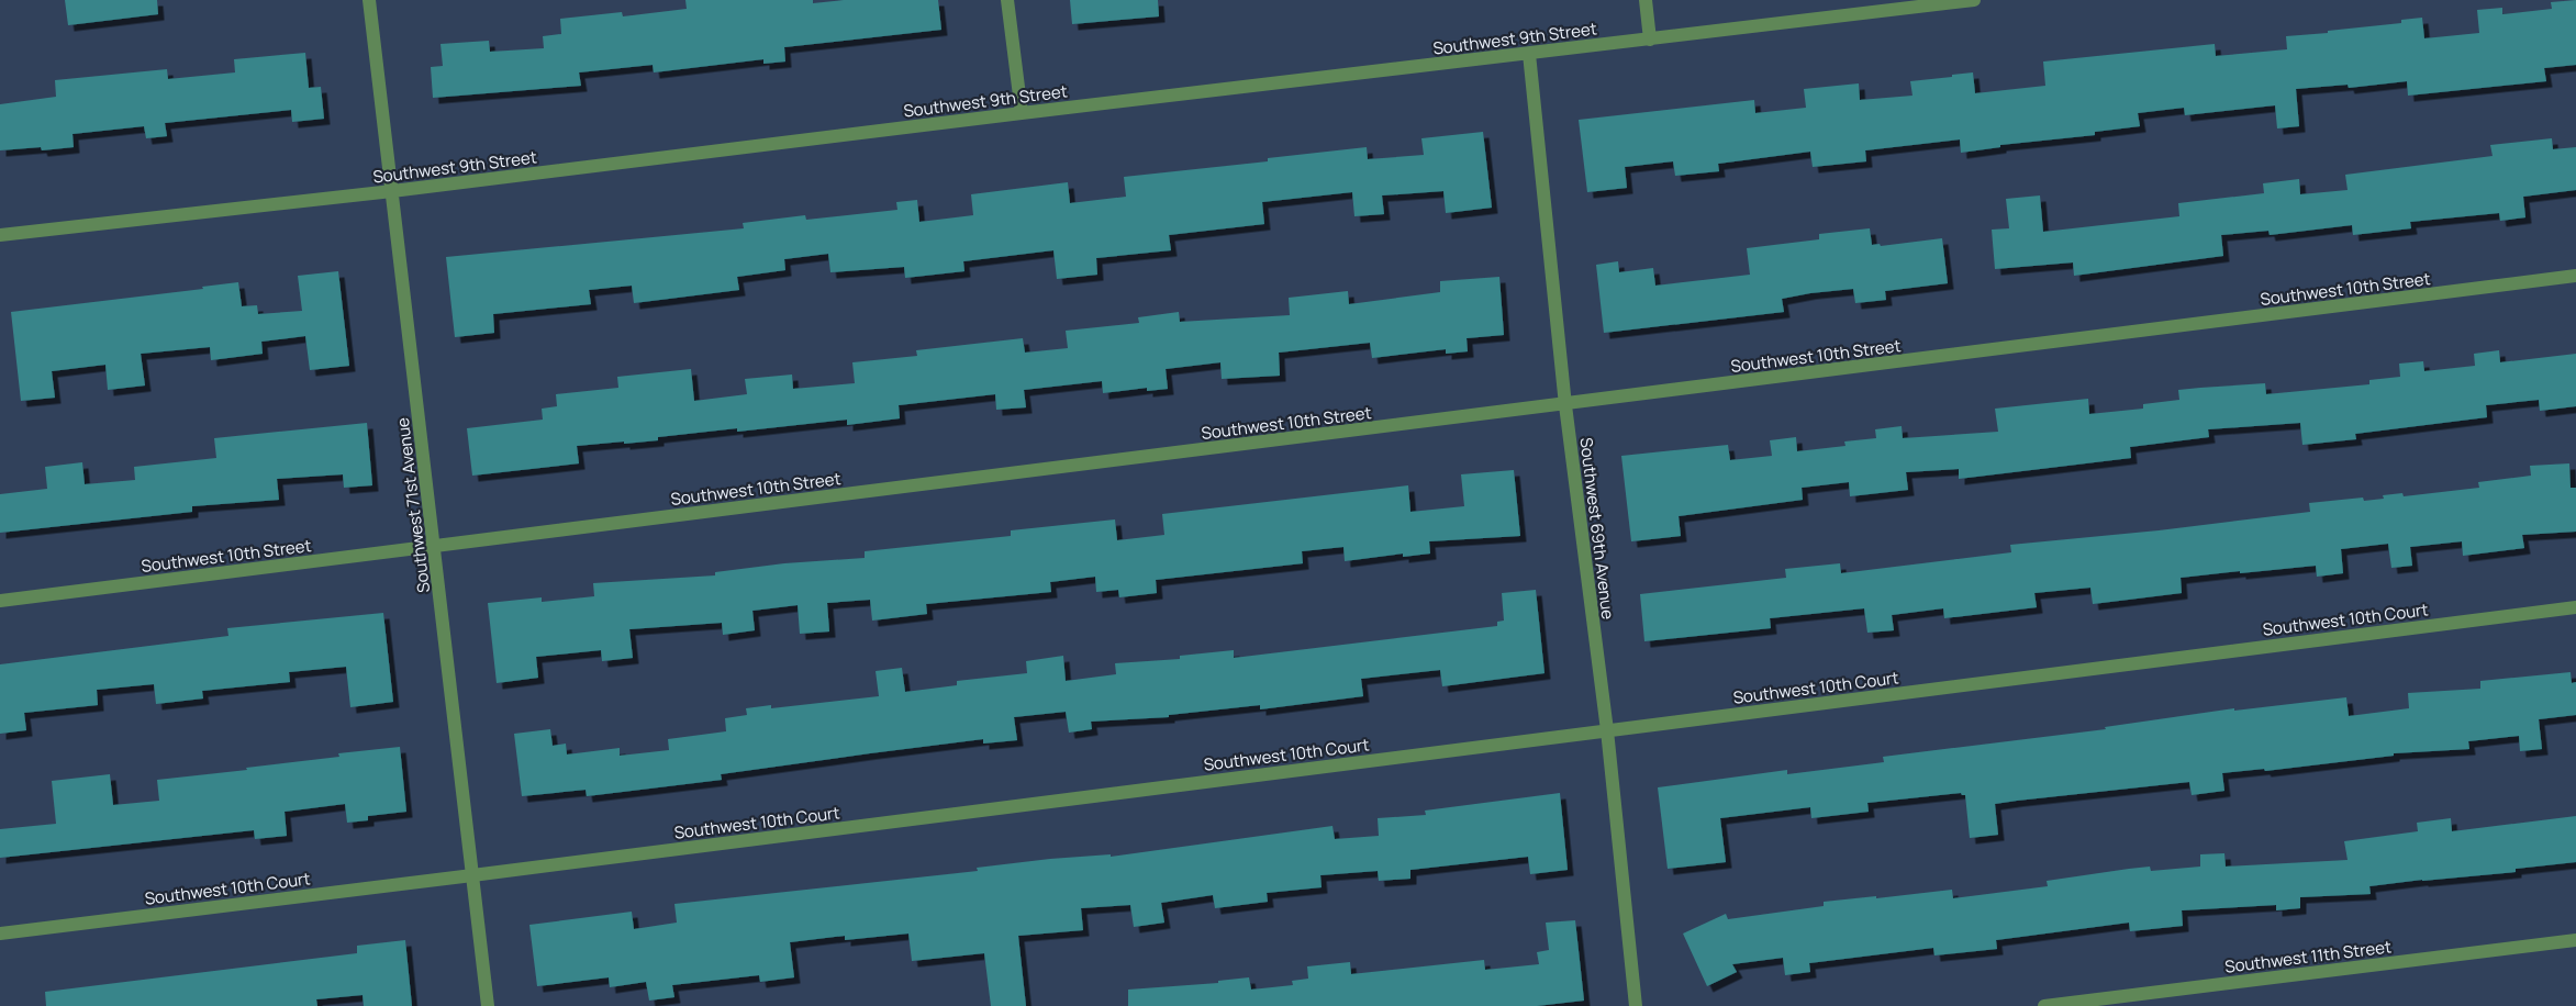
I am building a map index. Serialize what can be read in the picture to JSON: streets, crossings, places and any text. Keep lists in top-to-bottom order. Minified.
{"streets":{"street":["Southwest 9th Street","Southwest 10th Street","Southwest 71st Avenue","Southwest 69th Avenue","Southwest 10th Court","Southwest 11th Street"]},"crossings":[["Southwest 9th Street","Southwest 71st Avenue"],["Southwest 9th Street","Southwest 69th Avenue"],["Southwest 10th Street","Southwest 71st Avenue"],["Southwest 10th Street","Southwest 69th Avenue"],["Southwest 71st Avenue","Southwest 10th Court"],["Southwest 69th Avenue","Southwest 10th Court"]]}
